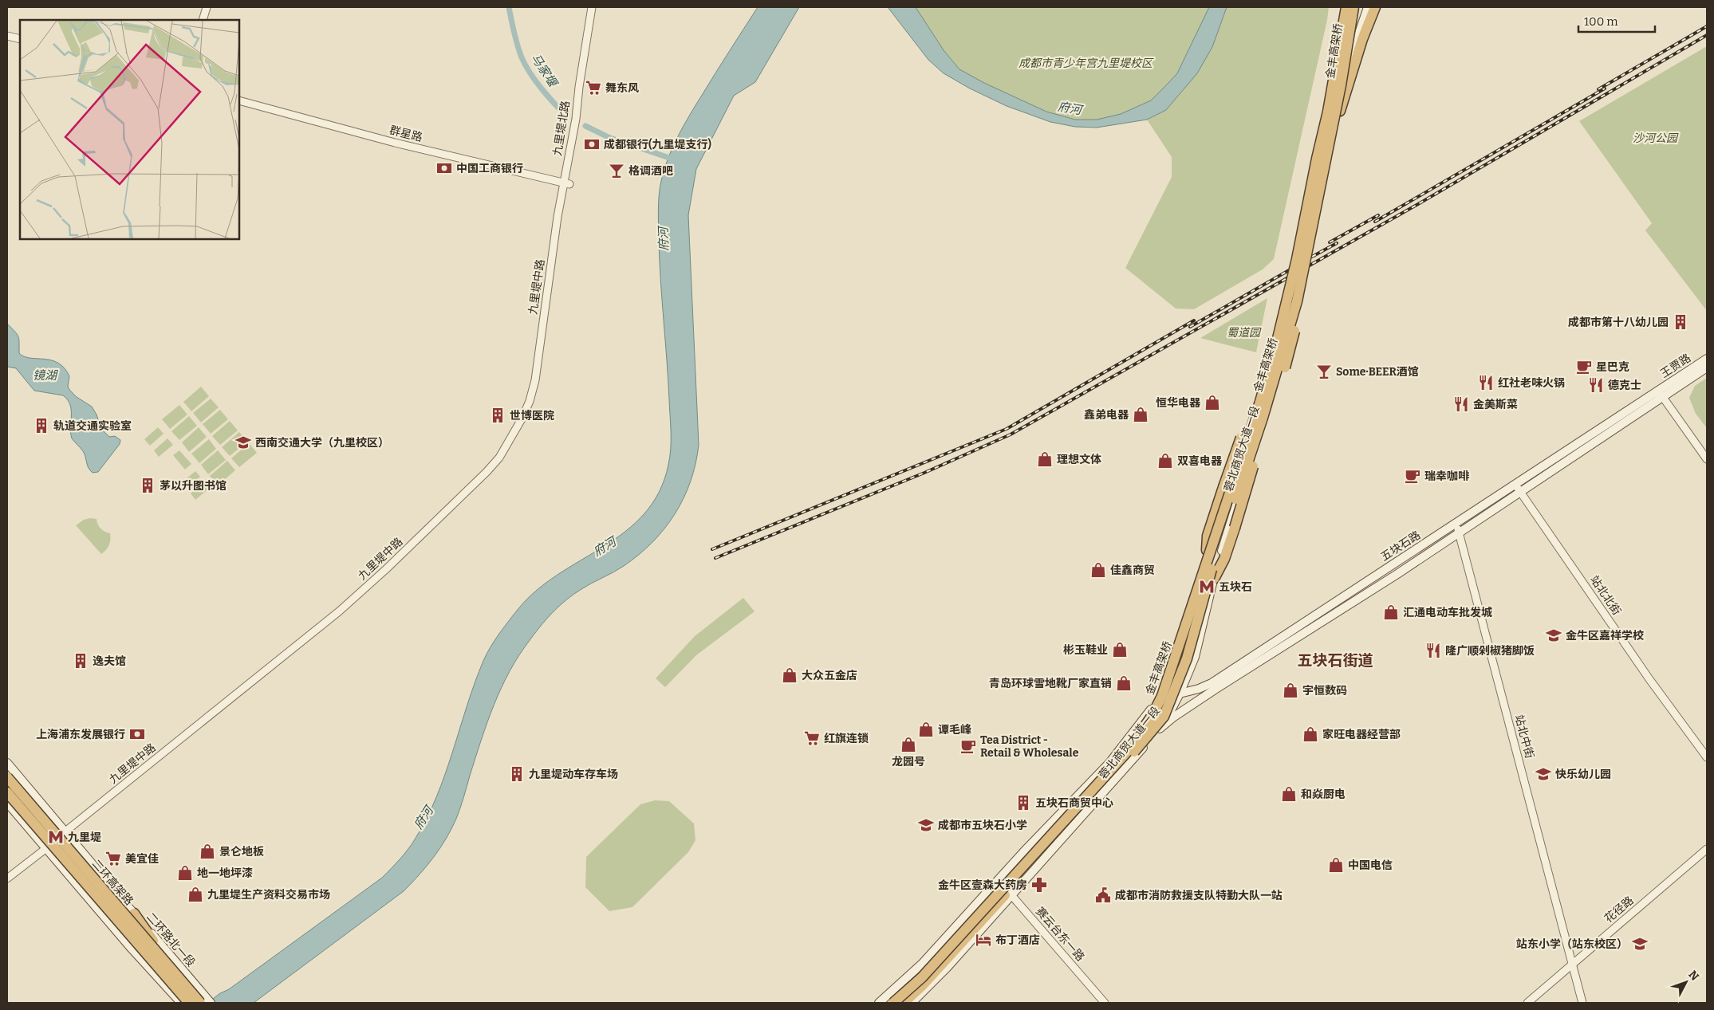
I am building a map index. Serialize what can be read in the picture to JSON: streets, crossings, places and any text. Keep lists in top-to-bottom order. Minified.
{"streets":{"highway":["金丰高架桥","蓉北商贸大道一段","二环高架路"],"main road":["王贾路","五块石路","二环路北一段"],"street":["九里堤北路","群星路","九里堤中路","站北北街","站北中街","花径路","赛云台东一路"]},"crossings":[["金丰高架桥","蓉北商贸大道一段"],["九里堤北路","群星路"],["九里堤北路","九里堤中路"],["群星路","九里堤中路"],["九里堤中路","二环路北一段"],["王贾路","五块石路"],["蓉北商贸大道一段","五块石路"],["蓉北商贸大道一段","赛云台东一路"],["五块石路","站北北街"],["五块石路","站北中街"],["站北中街","花径路"],["二环高架路","二环路北一段"]],"districts":["五块石街道"],"water":["马家堰","府河","镜湖"],"parks":["成都市青少年宫九里堤校区","沙河公园","蜀道园"],"places":{"supermarket":["舞东风","红旗连锁","美宜佳"],"bank":["成都银行(九里堤支行)","中国工商银行","上海浦东发展银行"],"bar":["格调酒吧","Some·BEER酒馆"],"building":["成都市第十八幼儿园","世博医院","轨道交通实验室","茅以升图书馆","逸夫馆","九里堤动车存车场","五块石商贸中心"],"cafe":["星巴克","瑞幸咖啡","Tea District - Retail & Wholesale"],"restaurant":["红社老味火锅","德克士","金美斯菜","隆广顺剁椒猪脚饭"],"shop":["恒华电器","鑫弟电器","理想文体","双喜电器","佳鑫商贸","汇通电动车批发城","彬玉鞋业","大众五金店","青岛环球雪地靴厂家直销","宇恒数码","谭毛峰","家旺电器经营部","龙园号","和焱厨电","景仑地板","中国电信","地一地坪漆","九里堤生产资料交易市场"],"school or university":["西南交通大学（九里校区）","金牛区嘉祥学校","快乐幼儿园","成都市五块石小学","站东小学（站东校区）"],"metro station":["五块石","九里堤"],"pharmacy":["金牛区壹森大药房"],"public building":["成都市消防救援支队特勤大队一站"],"hotel":["布丁酒店"]},"scale_bar":"100 m","north":"top right"}
